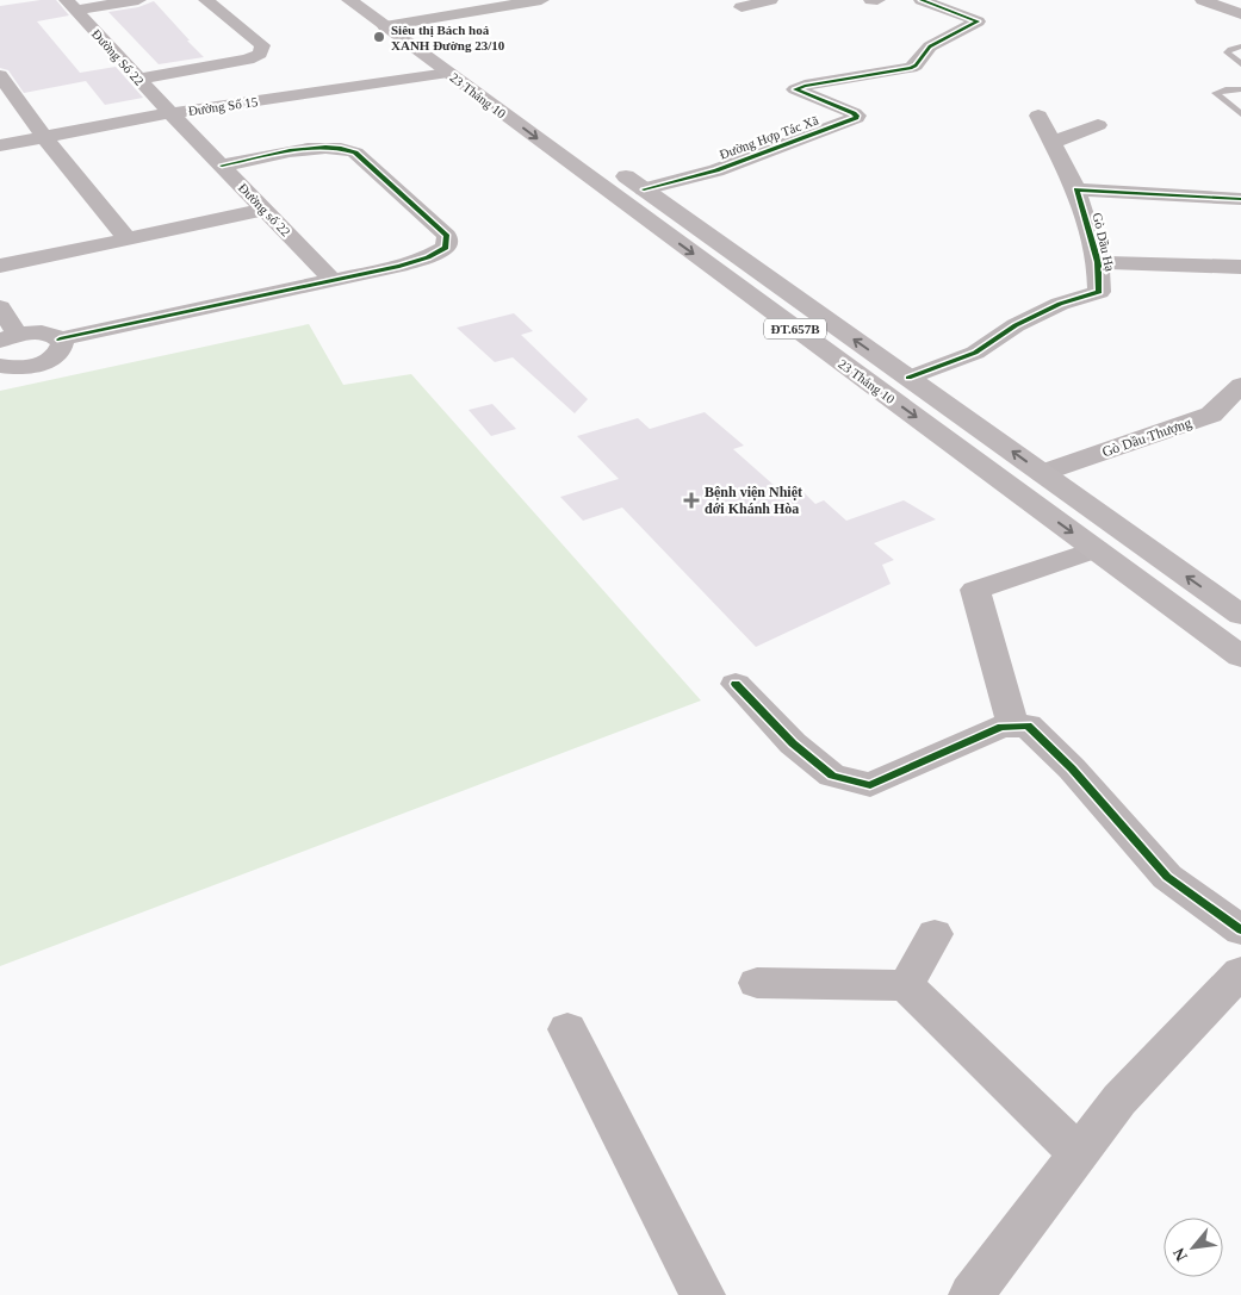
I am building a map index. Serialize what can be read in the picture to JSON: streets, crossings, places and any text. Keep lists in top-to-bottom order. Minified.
{"streets":{"main road":["23 Tháng 10","ĐT.657B"],"street":["Đường Số 22","Đường Số 15","Đường Hợp Tác Xã","Đường số 22","Gò Dầu Hạ","Gò Dầu Thượng"]},"crossings":[["Đường Số 22","Đường Số 15"],["Đường Số 22","Đường số 22"],["23 Tháng 10","Đường Số 15"],["23 Tháng 10","Đường Hợp Tác Xã"],["23 Tháng 10","Gò Dầu Hạ"],["23 Tháng 10","Gò Dầu Thượng"],["Đường Số 15","Đường số 22"]],"places":{"other":["Siêu thị Bách hoá XANH Đường 23/10"],"health":["Bệnh viện Nhiệt đới Khánh Hòa"]},"north":"bottom left"}
